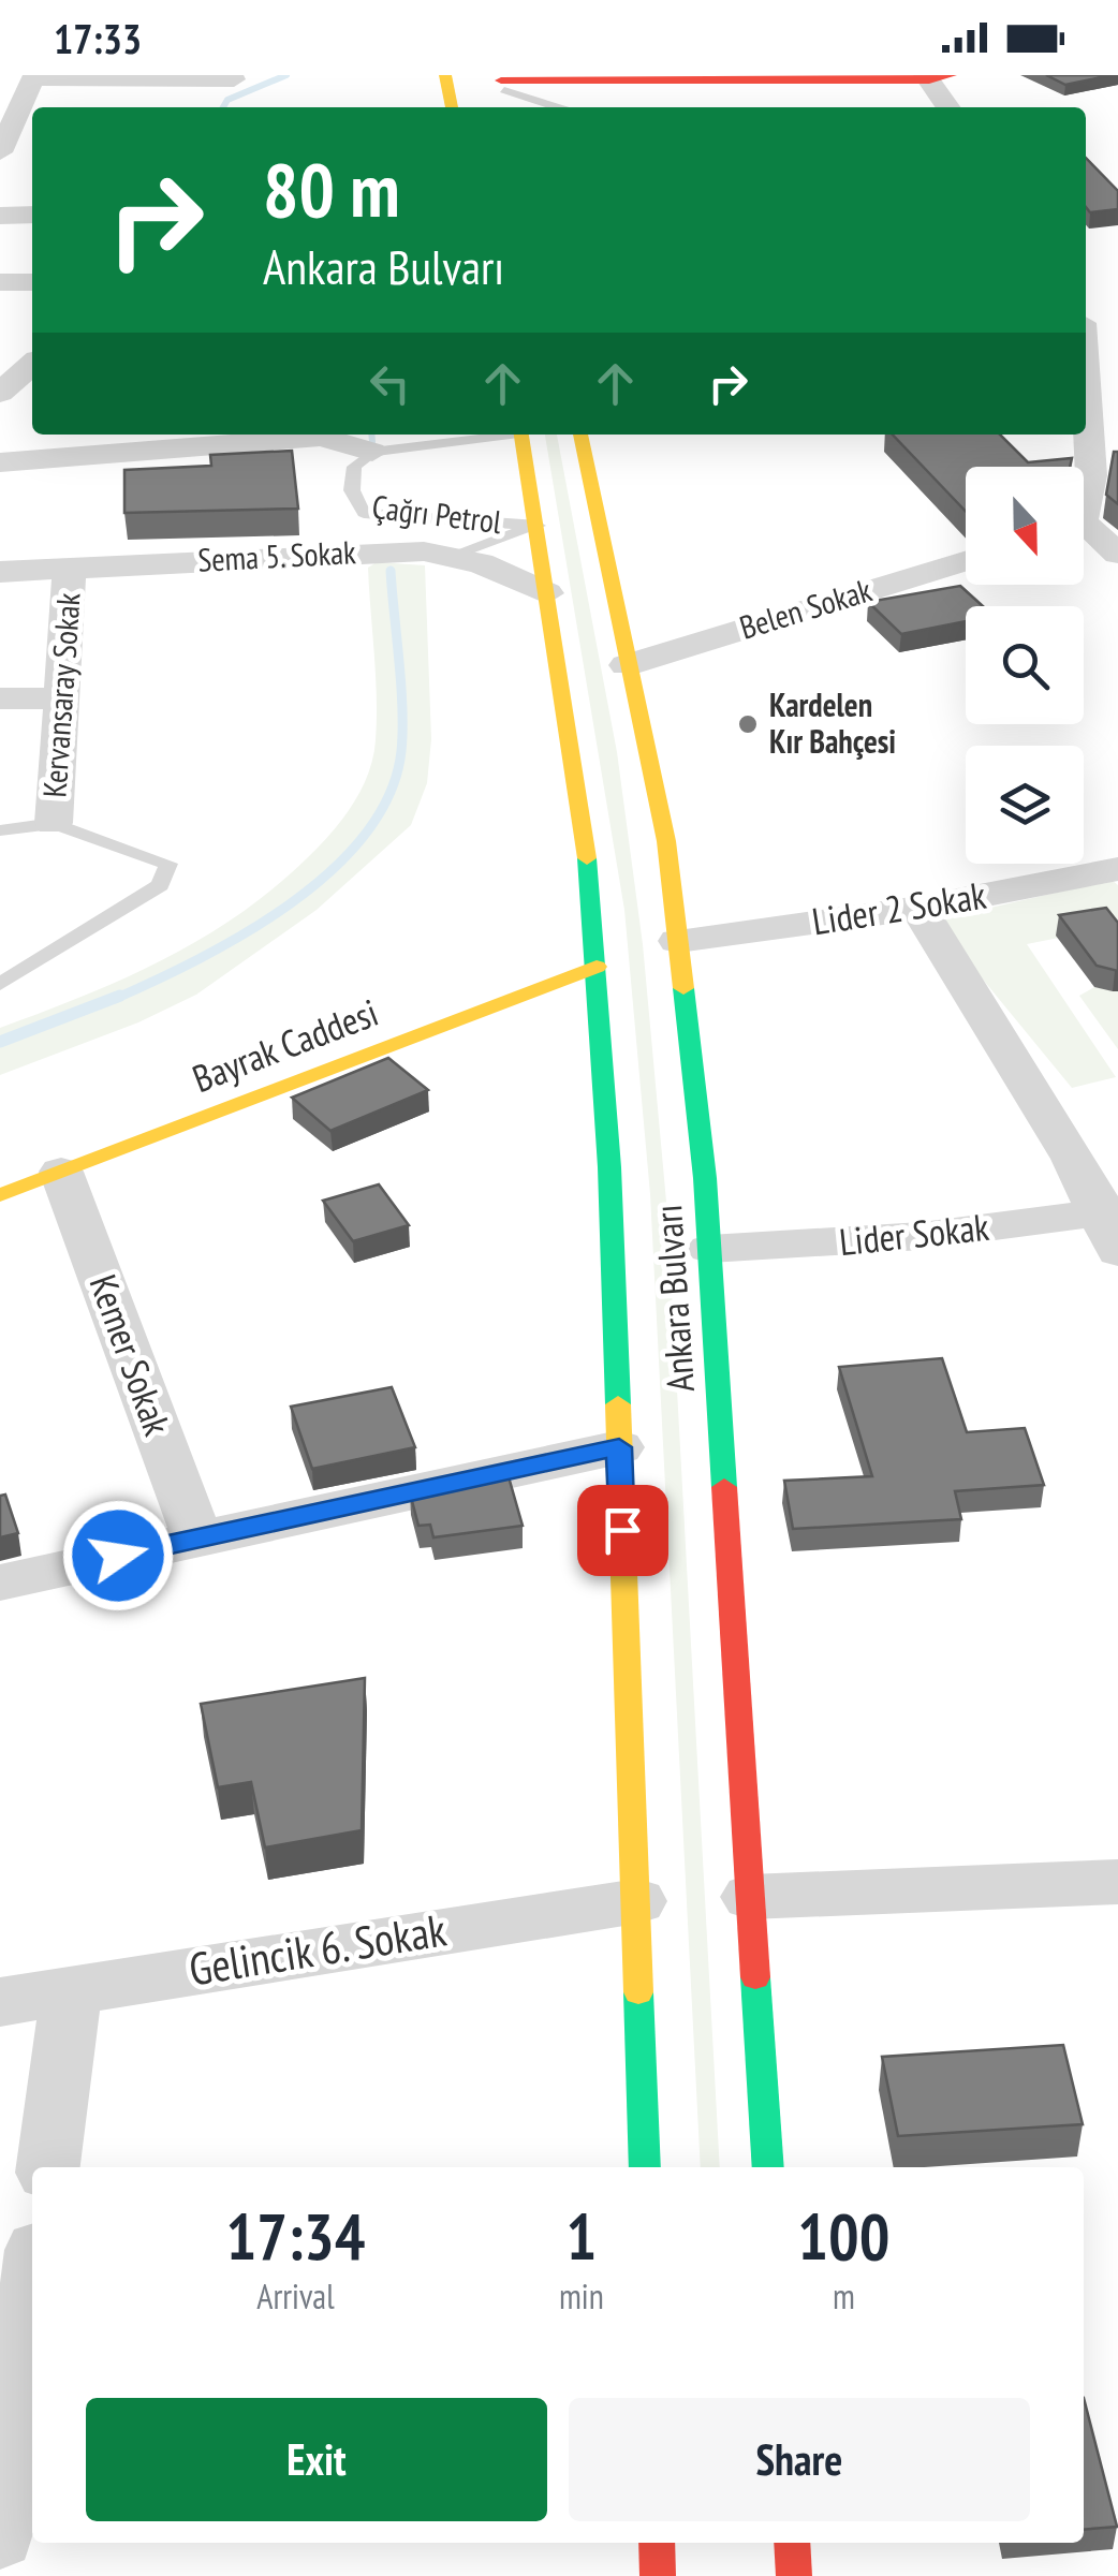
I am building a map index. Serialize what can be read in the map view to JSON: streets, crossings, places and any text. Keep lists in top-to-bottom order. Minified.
{"streets":{"main road":["Bayrak Caddesi","Ankara Bulvarı"],"street":["Sema 5. Sokak","Belen Sokak","Kervansaray Sokak","Lider 2 Sokak","Lider Sokak","Kemer Sokak","Gelincik 6. Sokak"],"lane":["Çağrı Petrol"]},"crossings":[["Çağrı Petrol","Ankara Bulvarı"],["Sema 5. Sokak","Kervansaray Sokak"],["Sema 5. Sokak","Ankara Bulvarı"],["Belen Sokak","Ankara Bulvarı"],["Lider 2 Sokak","Ankara Bulvarı"],["Bayrak Caddesi","Ankara Bulvarı"],["Bayrak Caddesi","Kemer Sokak"],["Lider Sokak","Ankara Bulvarı"],["Ankara Bulvarı","Gelincik 6. Sokak"]],"places":["Kardelen Kır Bahçesi"],"north":"bottom","page":{"status":"17:33","turn":["80 m","Ankara Bulvarı"],"eta":["17:34","Arrival","1","min","100","m"],"buttons":["Exit","Share"]}}
